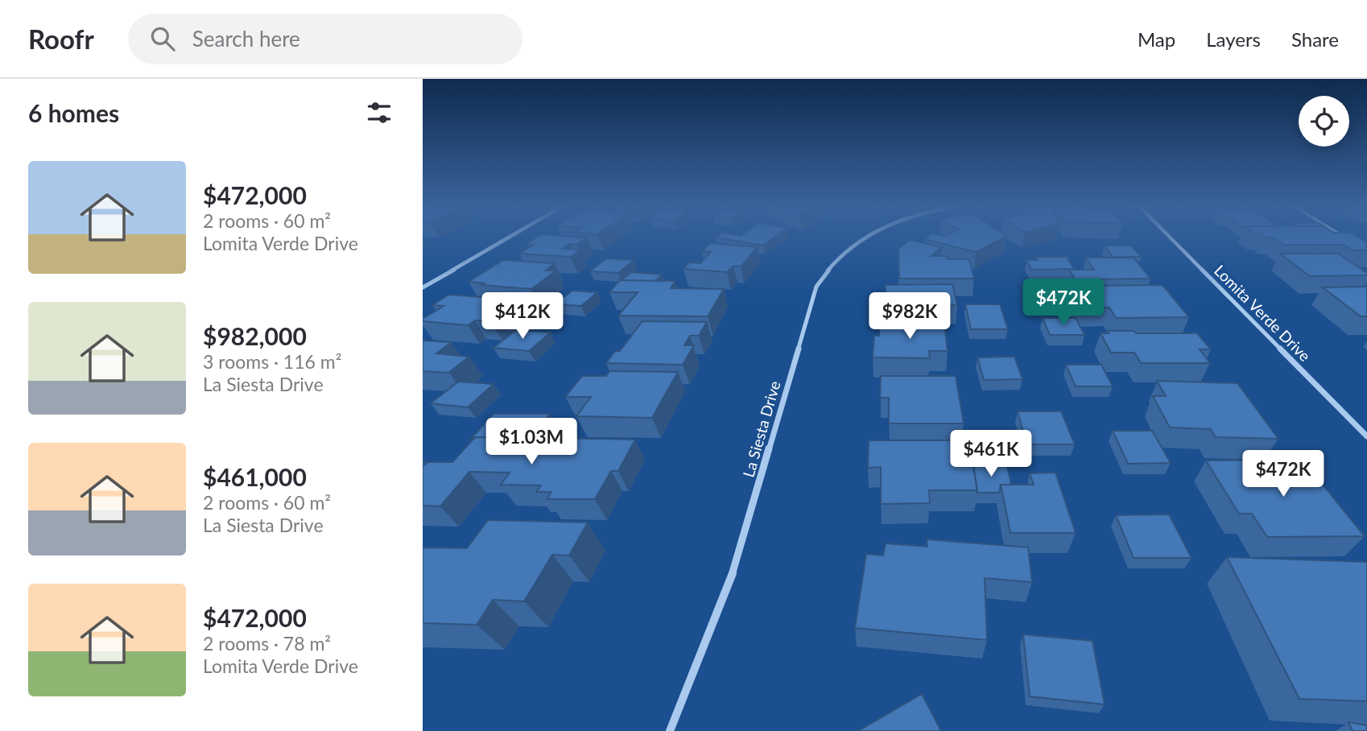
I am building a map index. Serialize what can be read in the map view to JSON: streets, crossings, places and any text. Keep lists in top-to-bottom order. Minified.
{"streets":{"street":["Lomita Verde Drive","La Siesta Drive"]},"page":{"header":"Roofr","search":"Search here","nav":["Map","Layers","Share"],"heading":"6 homes","list":[{"name":"$472,000","note":"2 rooms · 60 m² · Lomita Verde Drive"},{"name":"$982,000","note":"3 rooms · 116 m² · La Siesta Drive"},{"name":"$461,000","note":"2 rooms · 60 m² · La Siesta Drive"},{"name":"$472,000","note":"2 rooms · 78 m² · Lomita Verde Drive"}],"price":["$472K","$412K","$982K","$1.03M","$461K","$472K"]}}
